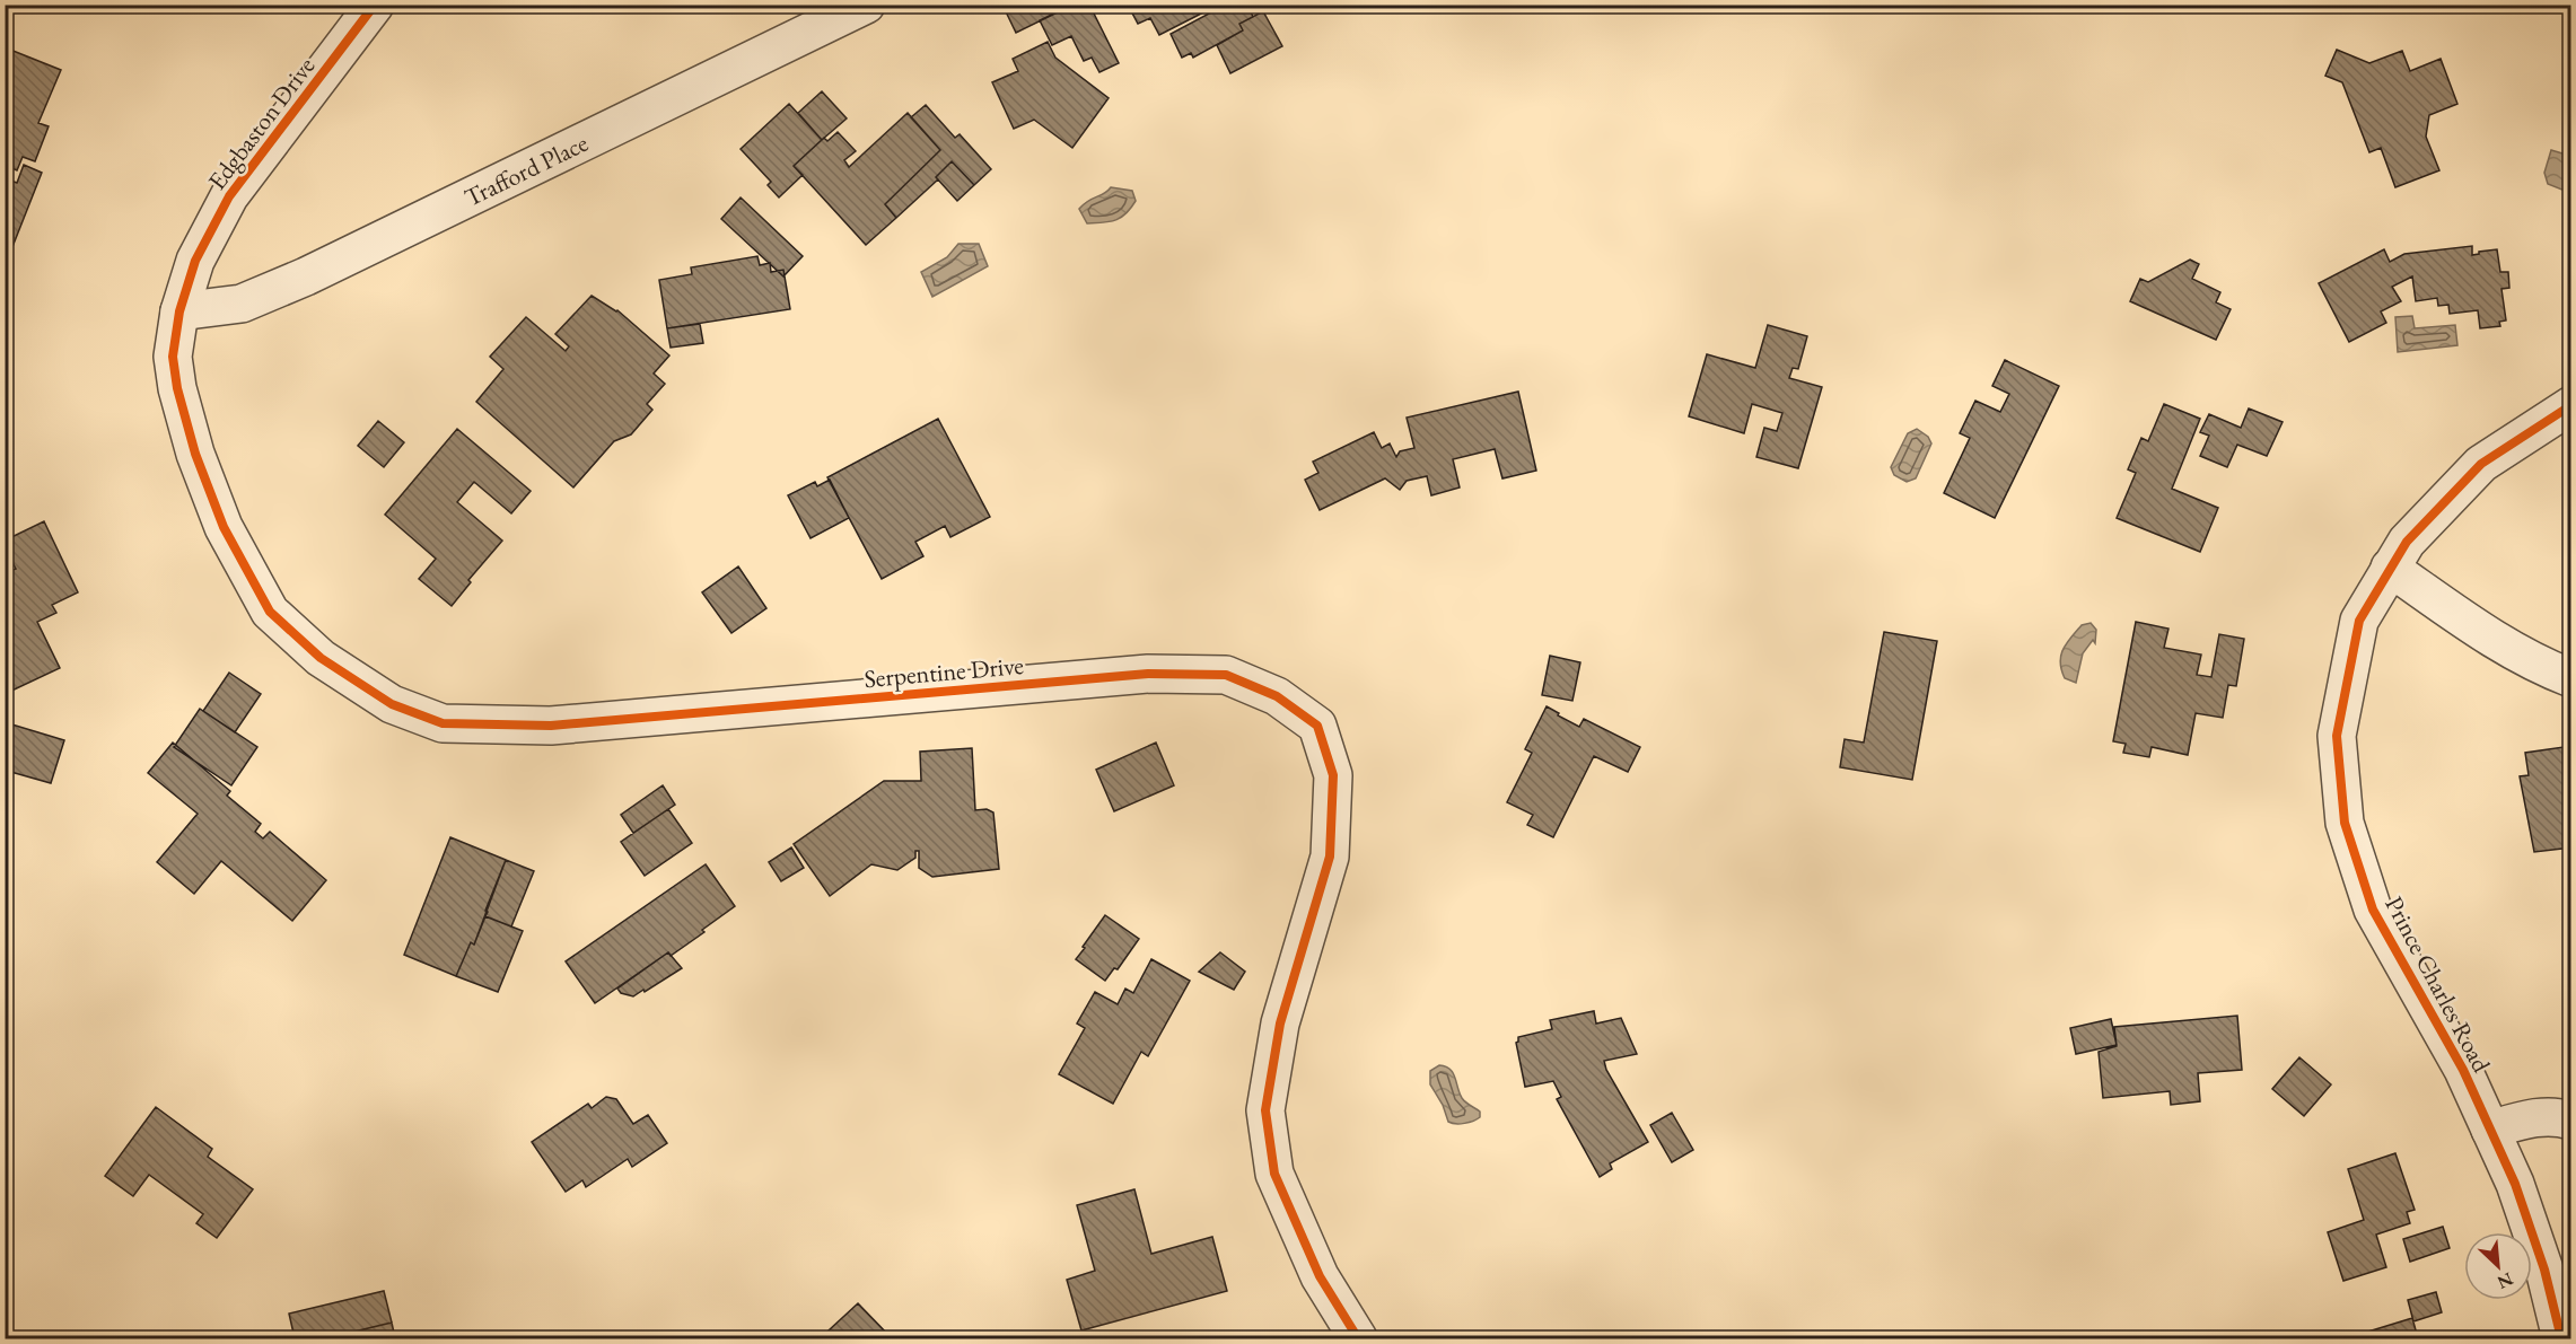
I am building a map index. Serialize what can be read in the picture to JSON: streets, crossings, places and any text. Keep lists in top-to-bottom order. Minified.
{"streets":{"street":["Edgbaston Drive","Trafford Place","Serpentine Drive","Prince Charles Road"]},"crossings":[["Edgbaston Drive","Trafford Place"],["Edgbaston Drive","Serpentine Drive"],["Trafford Place","Serpentine Drive"]],"north":"bottom right"}
